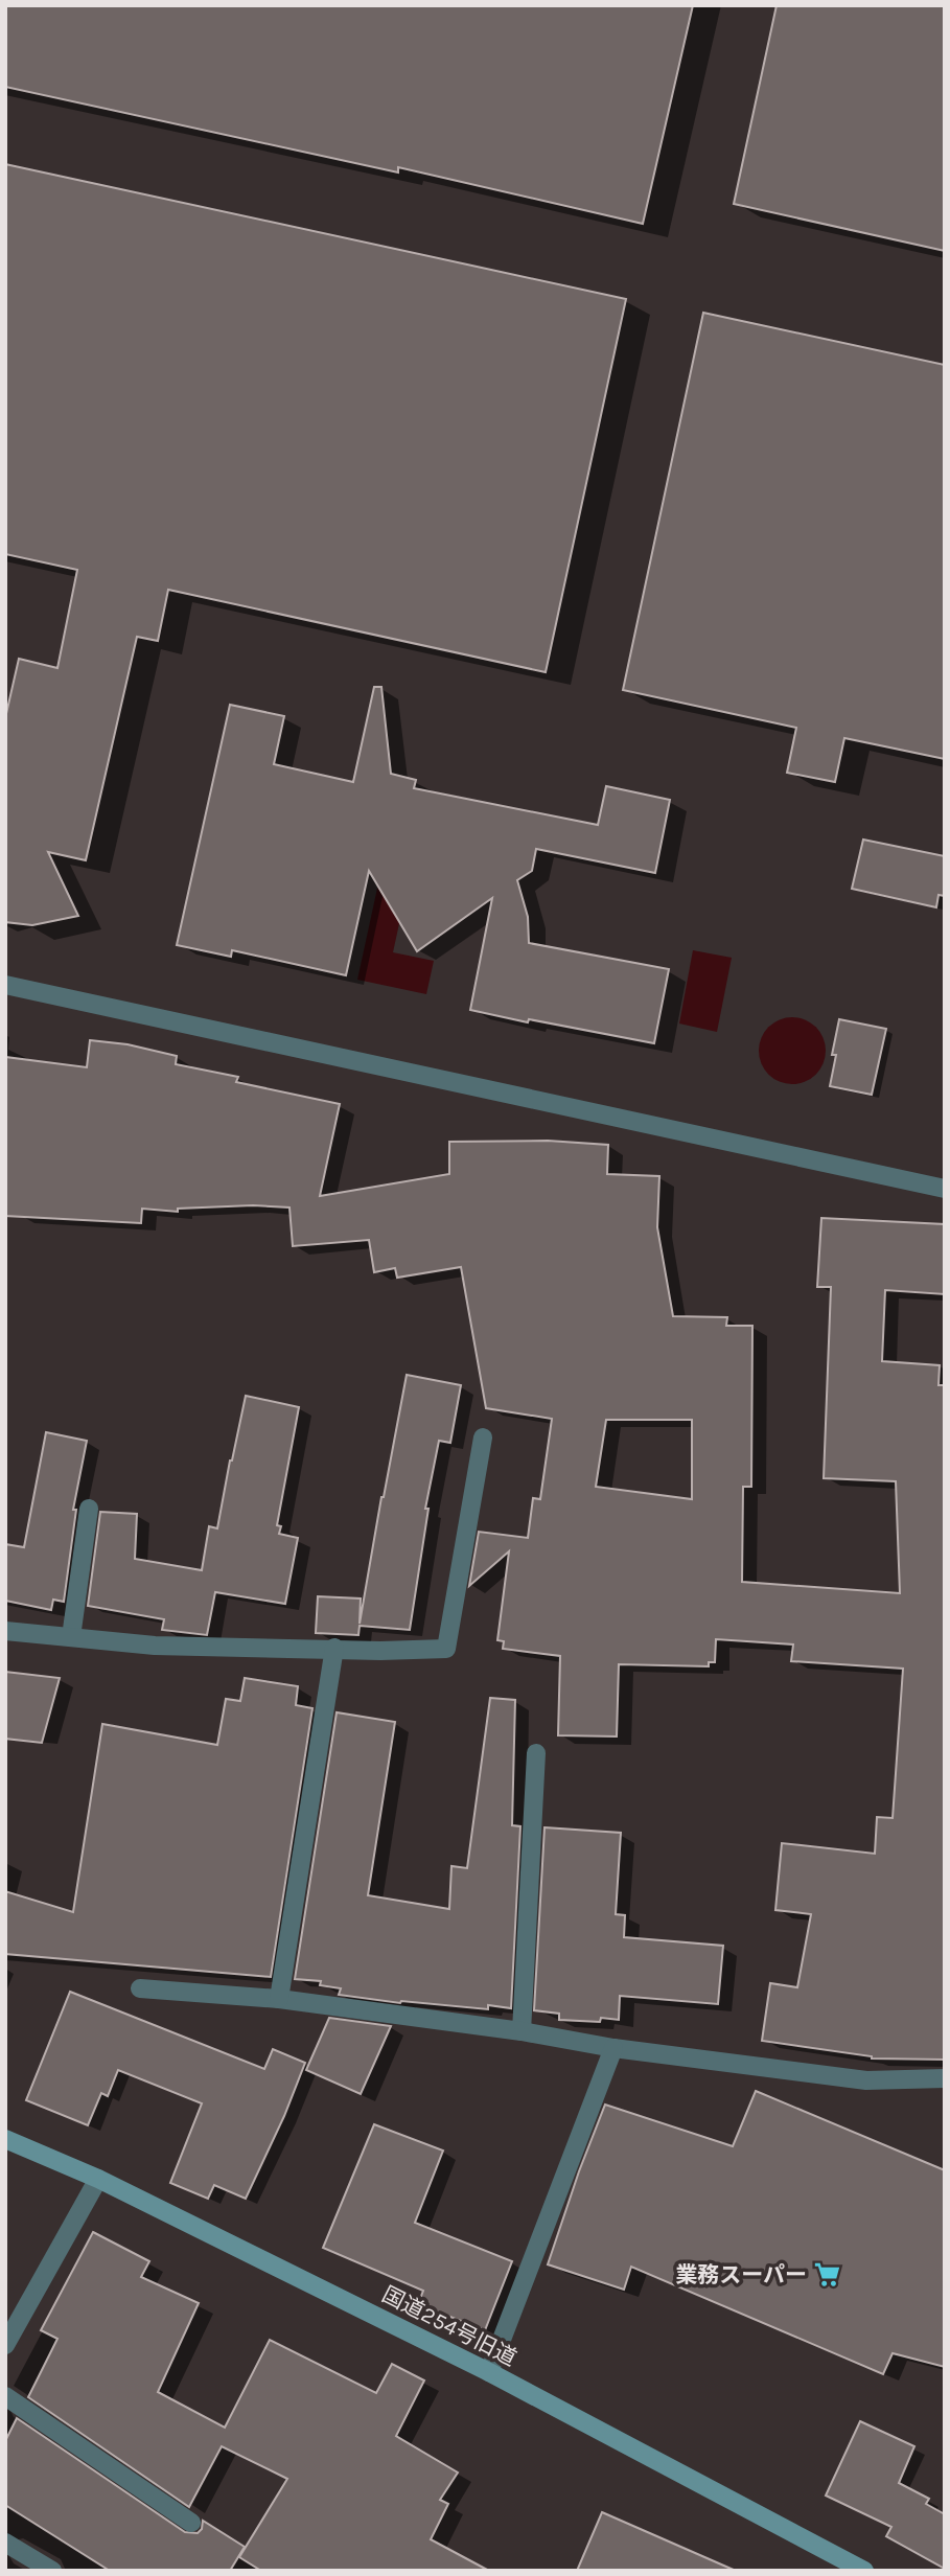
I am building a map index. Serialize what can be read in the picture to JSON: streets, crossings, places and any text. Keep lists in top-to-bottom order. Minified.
{"streets":{"street":["国道254号旧道"]},"places":{"supermarket":["業務スーパー"]}}
